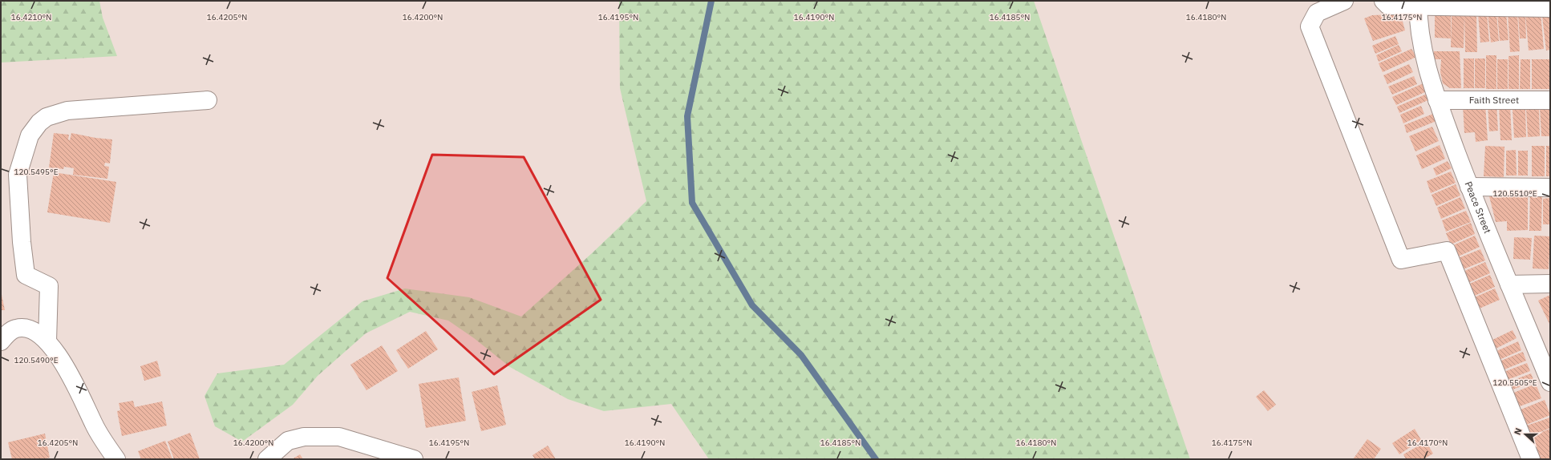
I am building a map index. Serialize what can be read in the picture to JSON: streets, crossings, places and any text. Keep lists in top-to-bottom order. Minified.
{"streets":{"street":["Faith Street","Peace Street"]},"crossings":[["Faith Street","Peace Street"]],"north":"left","coordinates":["16.4180°N","16.4210°N","16.4205°N","16.4200°N","16.4195°N","16.4190°N","16.4185°N","16.4175°N","120.5495°E","120.5510°E","120.5490°E","120.5505°E","16.4170°N"]}
